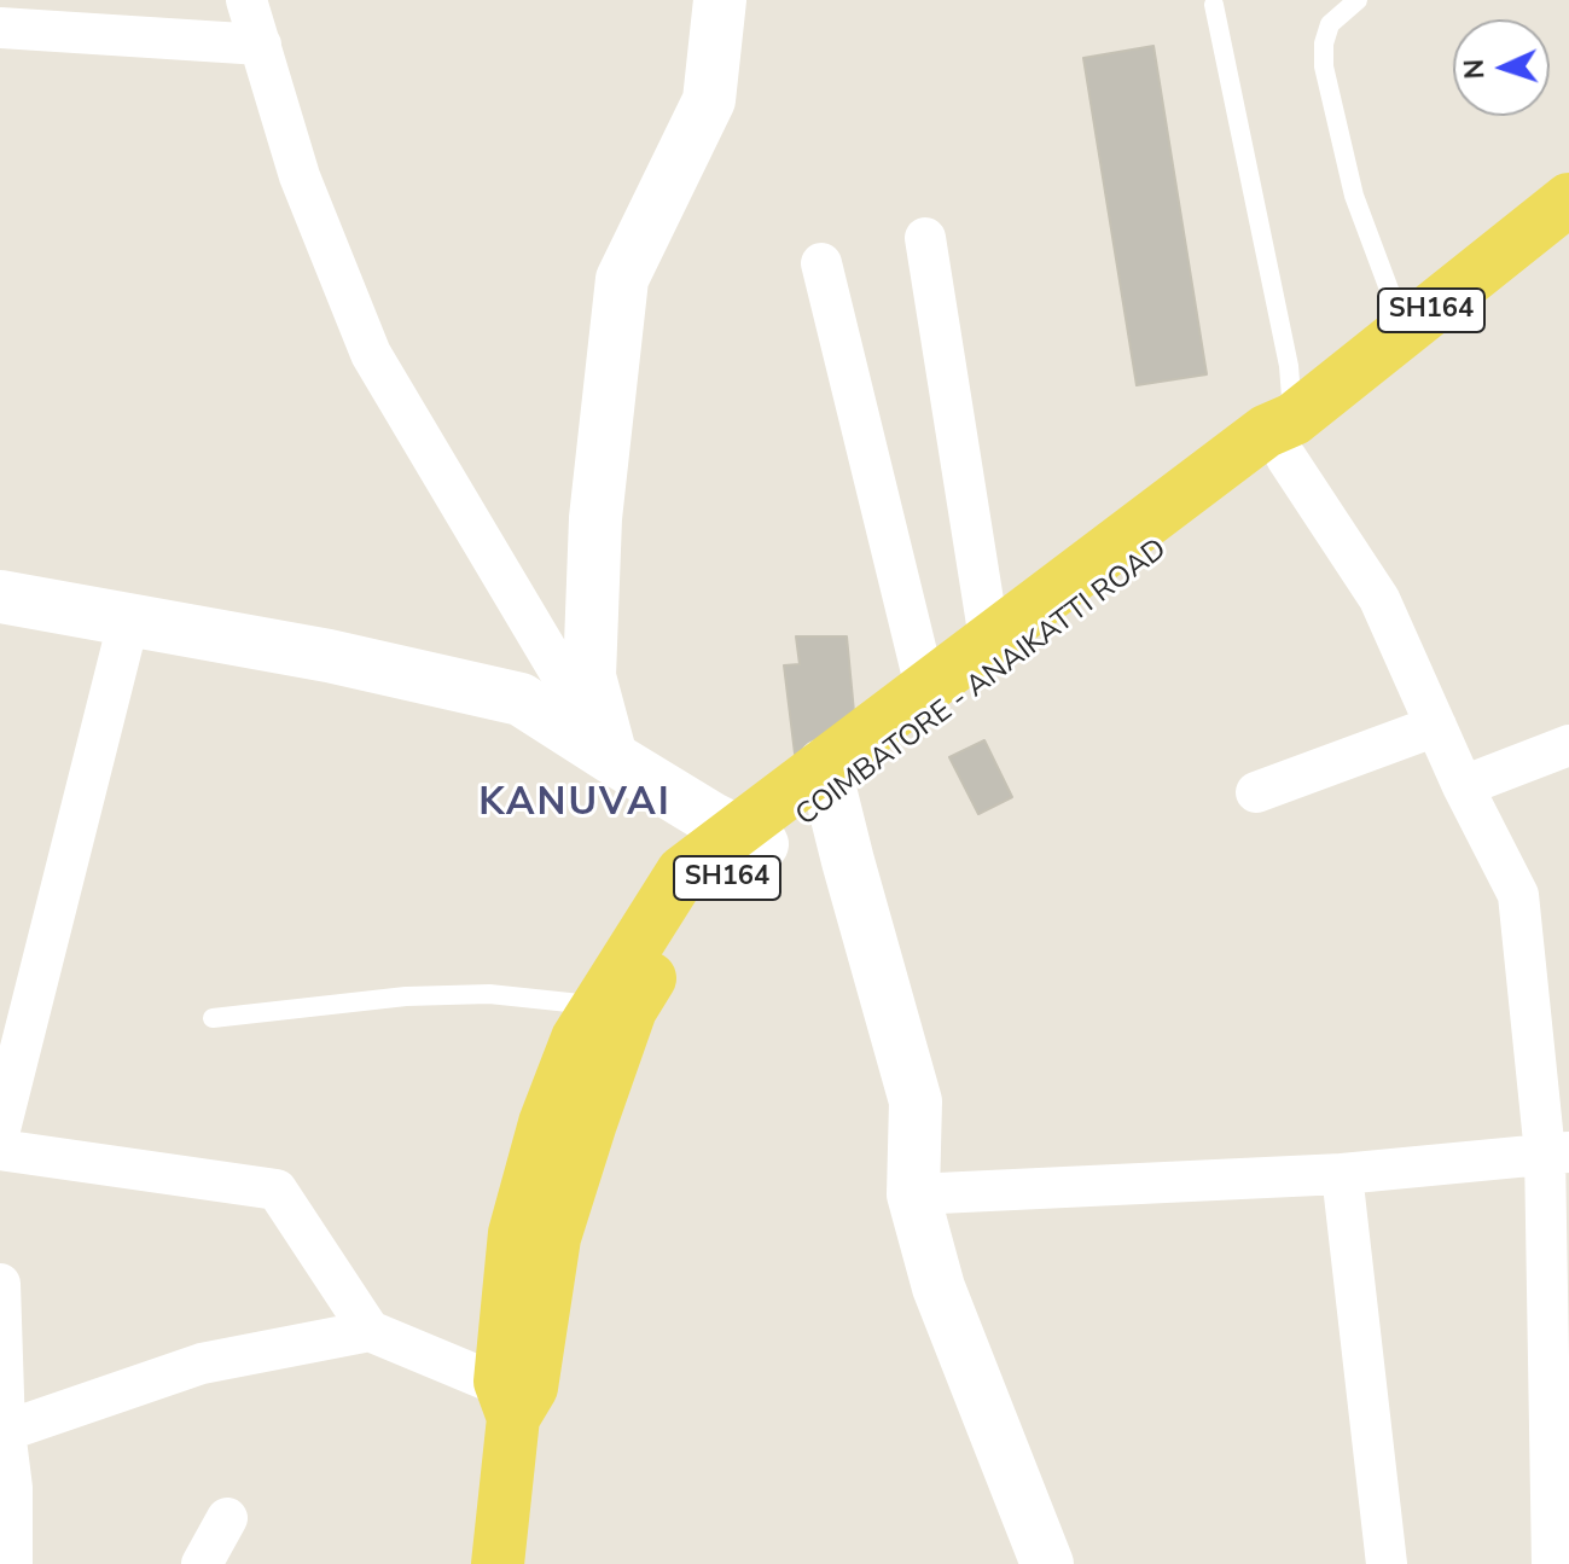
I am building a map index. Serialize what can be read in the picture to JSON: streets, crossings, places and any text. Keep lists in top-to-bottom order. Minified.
{"streets":{"main road":["SH164","COIMBATORE - ANAIKATTI ROAD"]},"districts":["KANUVAI"],"north":"left"}
